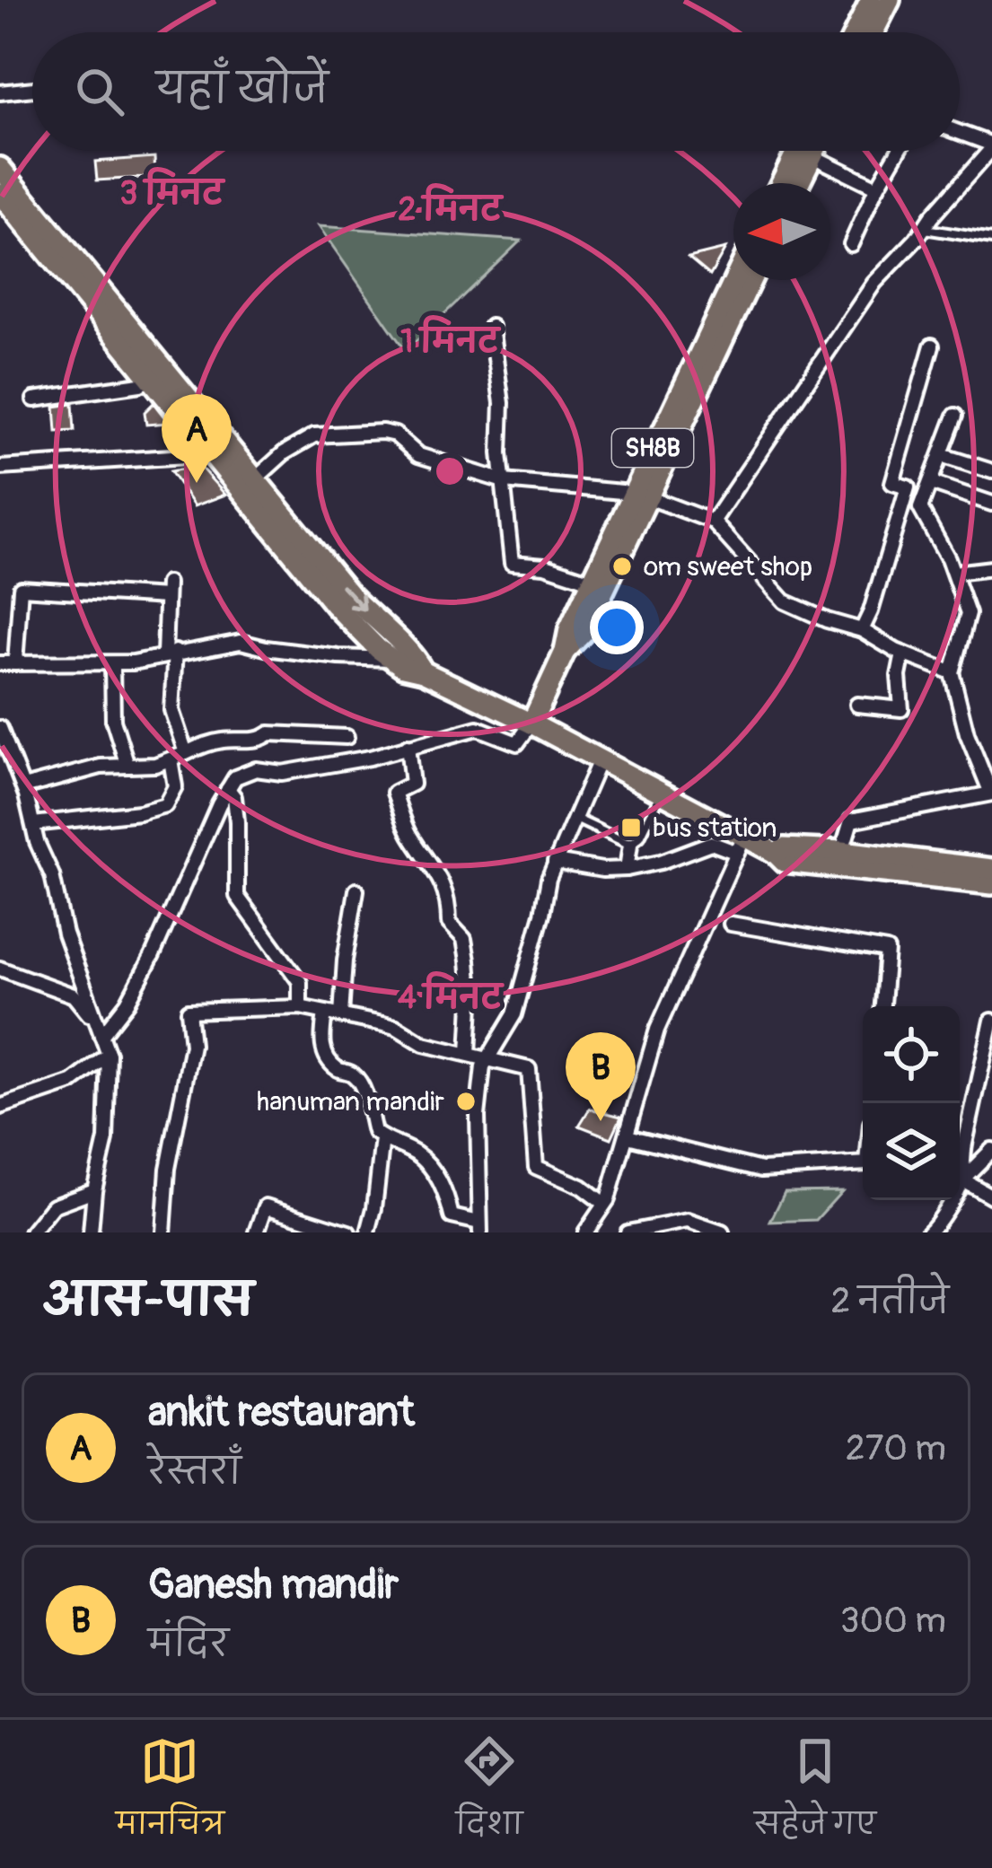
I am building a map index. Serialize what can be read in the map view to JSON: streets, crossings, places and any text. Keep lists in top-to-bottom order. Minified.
{"streets":{"main road":["SH8B"]},"places":{"other":["om sweet shop","hanuman mandir"],"transit":["bus station"]},"north":"left","page":{"search":"यहाँ खोजें","pins":["A","B"],"heading":["आस-पास","2 नतीजे"],"list":[{"mark":"A","name":"ankit restaurant","note":"रेस्तराँ","value":"270 m"},{"mark":"B","name":"Ganesh mandir","note":"मंदिर","value":"300 m"}],"nav":["मानचित्र","दिशा","सहेजे गए"]},"rings":["3 मिनट","2 मिनट","1 मिनट","4 मिनट"]}
